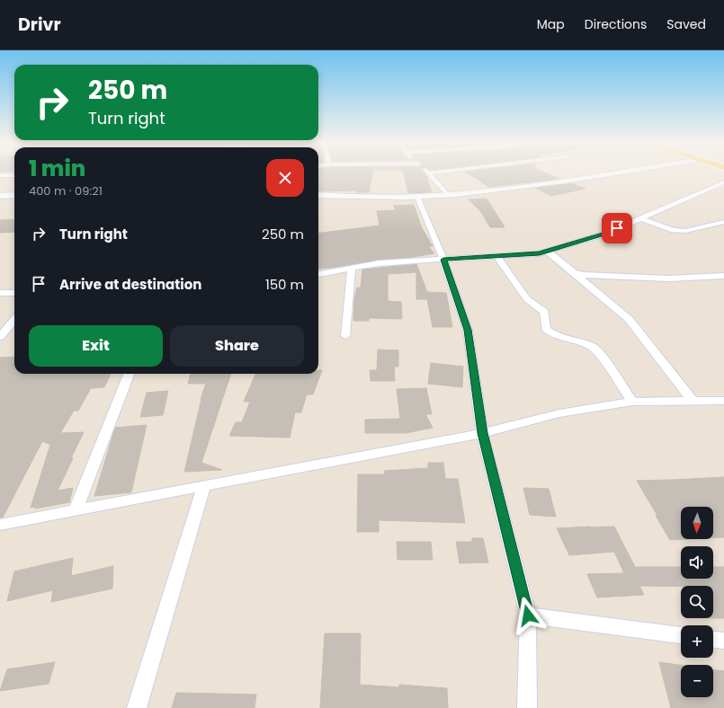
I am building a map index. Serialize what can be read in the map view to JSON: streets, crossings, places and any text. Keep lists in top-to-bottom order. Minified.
{"north":"bottom","page":{"header":"Drivr","nav":["Map","Directions","Saved"],"turn":["250 m","Turn right"],"heading":["1 min","400 m · 09:21"],"list":[{"name":"Turn right","value":"250 m"},{"name":"Arrive at destination","value":"150 m"}],"buttons":["Exit","Share"],"map_buttons":["+","−"]}}
